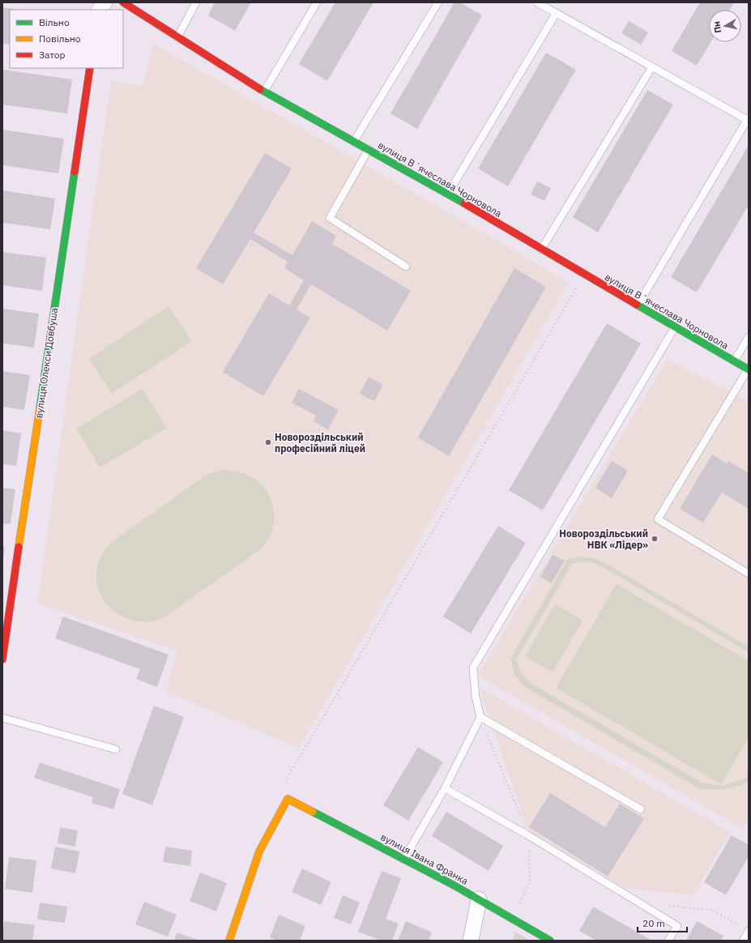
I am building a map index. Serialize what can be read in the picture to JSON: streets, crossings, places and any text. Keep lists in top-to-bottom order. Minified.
{"streets":{"street":["вулиця Вʼячеслава Чорновола","вулиця Олекси Довбуша","вулиця Івана Франка"]},"places":["Новороздільський професійний ліцей","Новороздільський НВК «Лідер»"],"legend":["Вільно","Повільно","Затор"],"scale_bar":"20 m","north":"left"}
